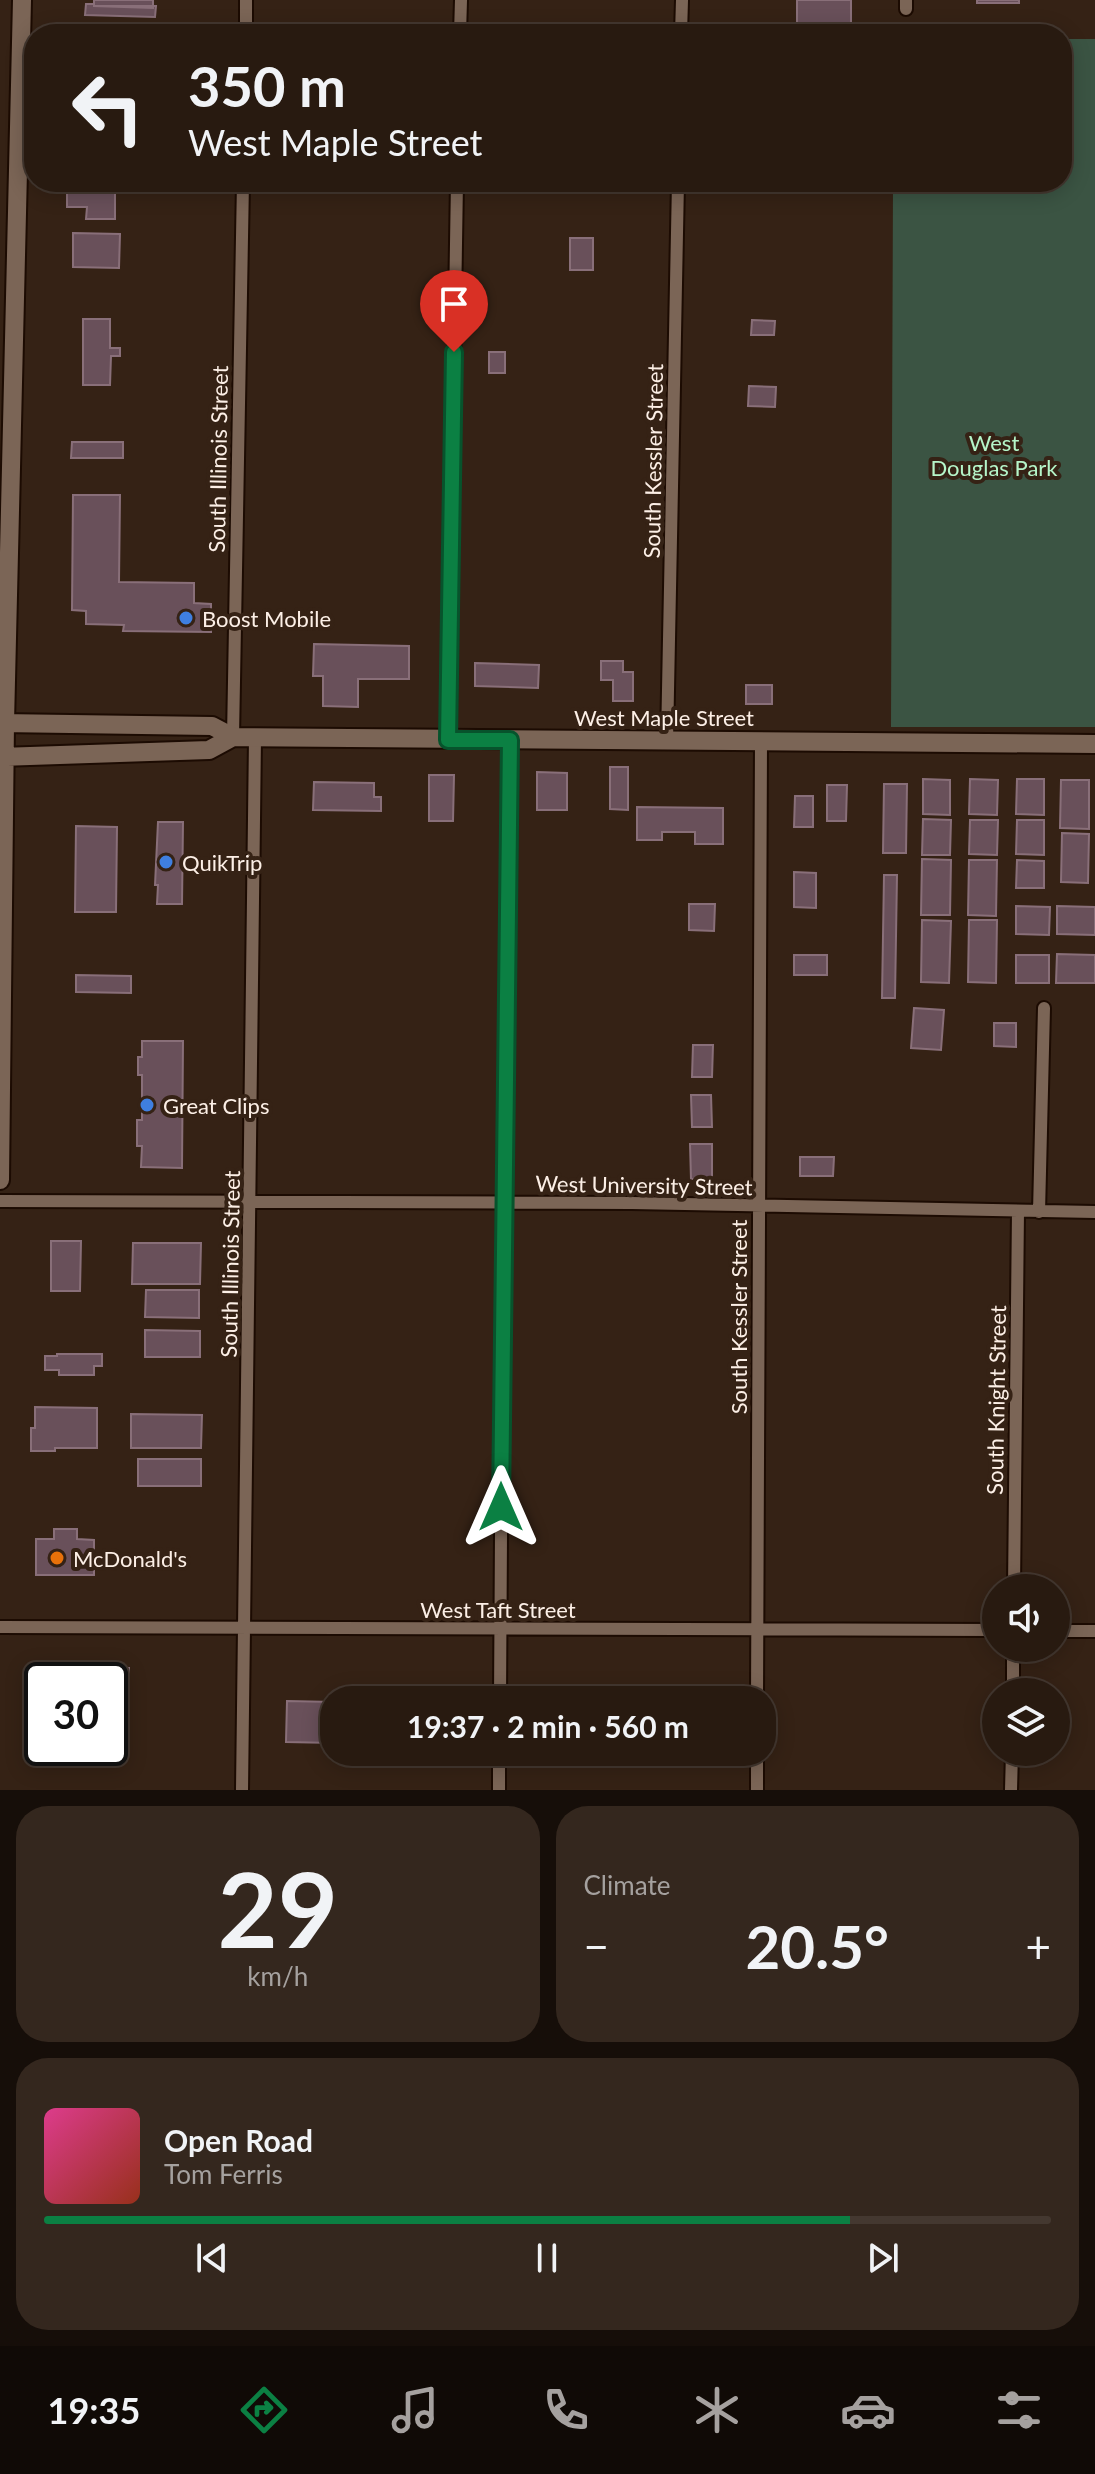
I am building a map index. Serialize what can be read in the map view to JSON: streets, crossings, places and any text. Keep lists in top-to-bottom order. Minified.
{"streets":{"street":["South Illinois Street","South Kessler Street","West Maple Street","West University Street","South Knight Street","West Taft Street"]},"crossings":[["South Illinois Street","West Maple Street"],["South Illinois Street","West University Street"],["South Illinois Street","West Taft Street"],["South Kessler Street","West Maple Street"],["South Kessler Street","West University Street"],["South Kessler Street","West Taft Street"],["West University Street","South Knight Street"]],"parks":["West Douglas Park"],"places":["Boost Mobile","QuikTrip","Great Clips","McDonald's"],"page":{"turn":["350 m","West Maple Street"],"limit":"30","trip":"19:37 · 2 min · 560 m","tile":[["29","km/h"],"Climate"],"heat":["−","20.5°","+"],"song":["Open Road","Tom Ferris"],"tabs":"19:35"}}
